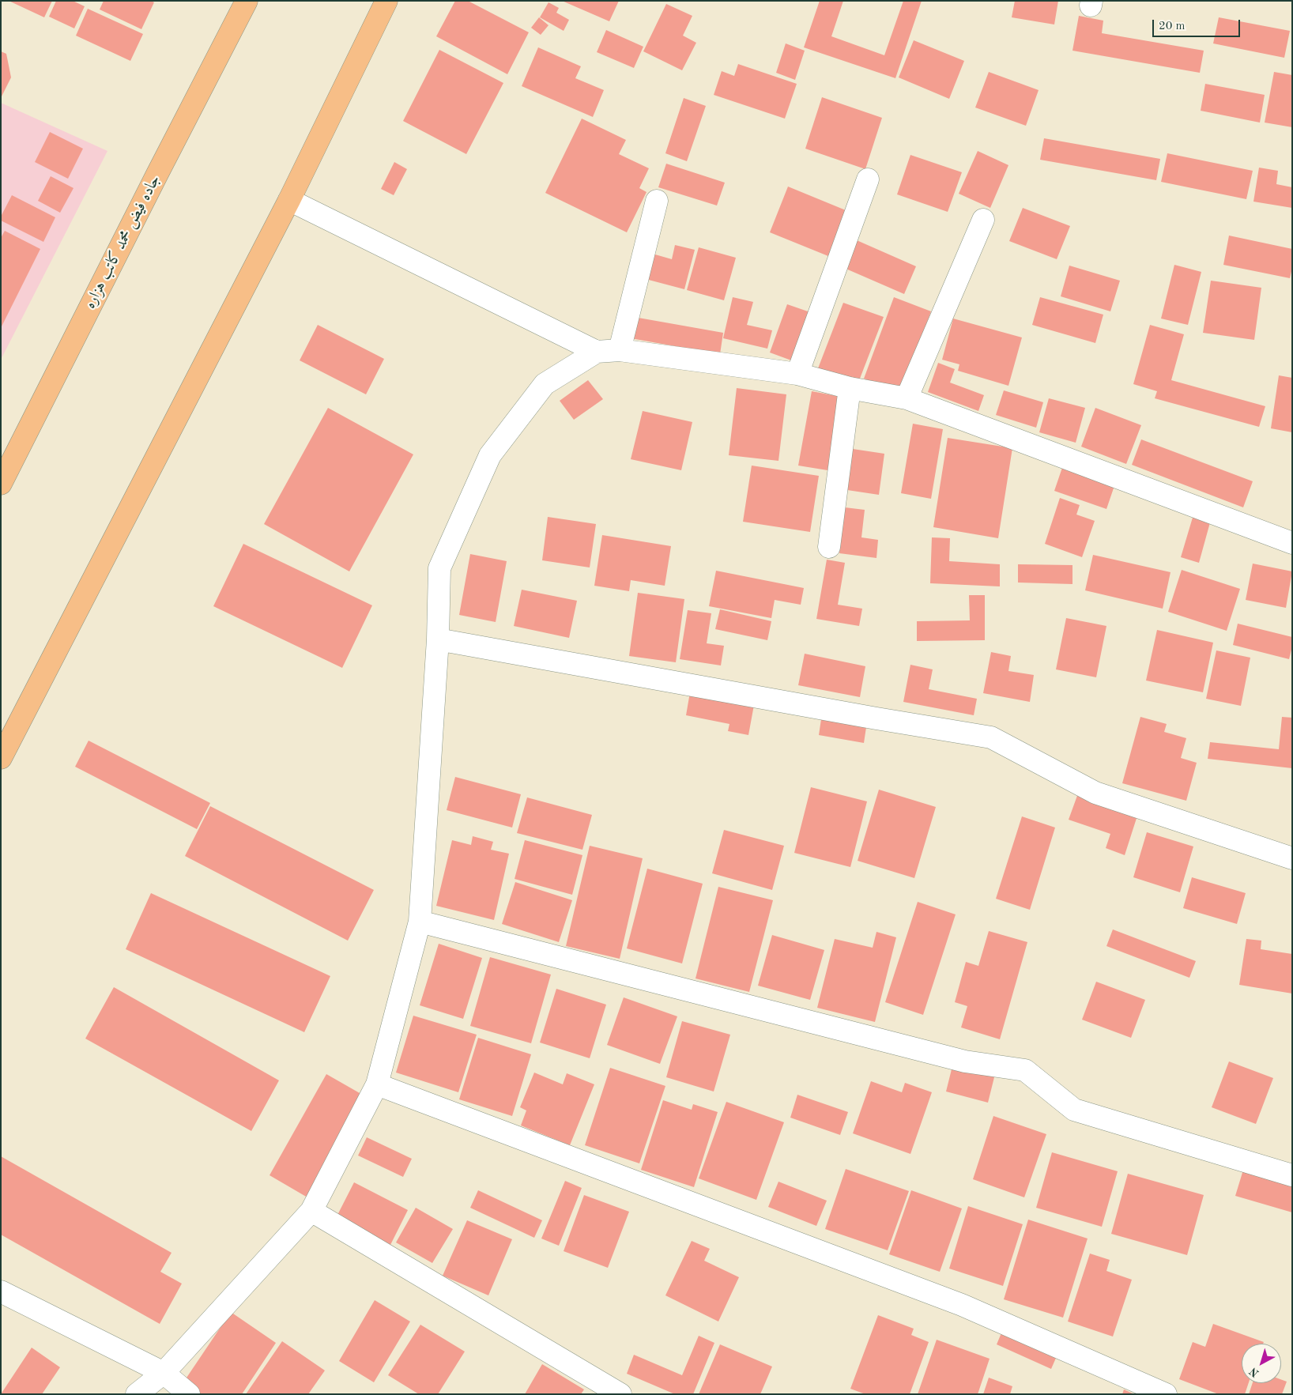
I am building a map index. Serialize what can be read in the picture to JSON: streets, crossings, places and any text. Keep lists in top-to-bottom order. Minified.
{"streets":{"main road":["جاده فیض محمد کاتب هزاره"]},"scale_bar":"20 m","north":"bottom left"}
